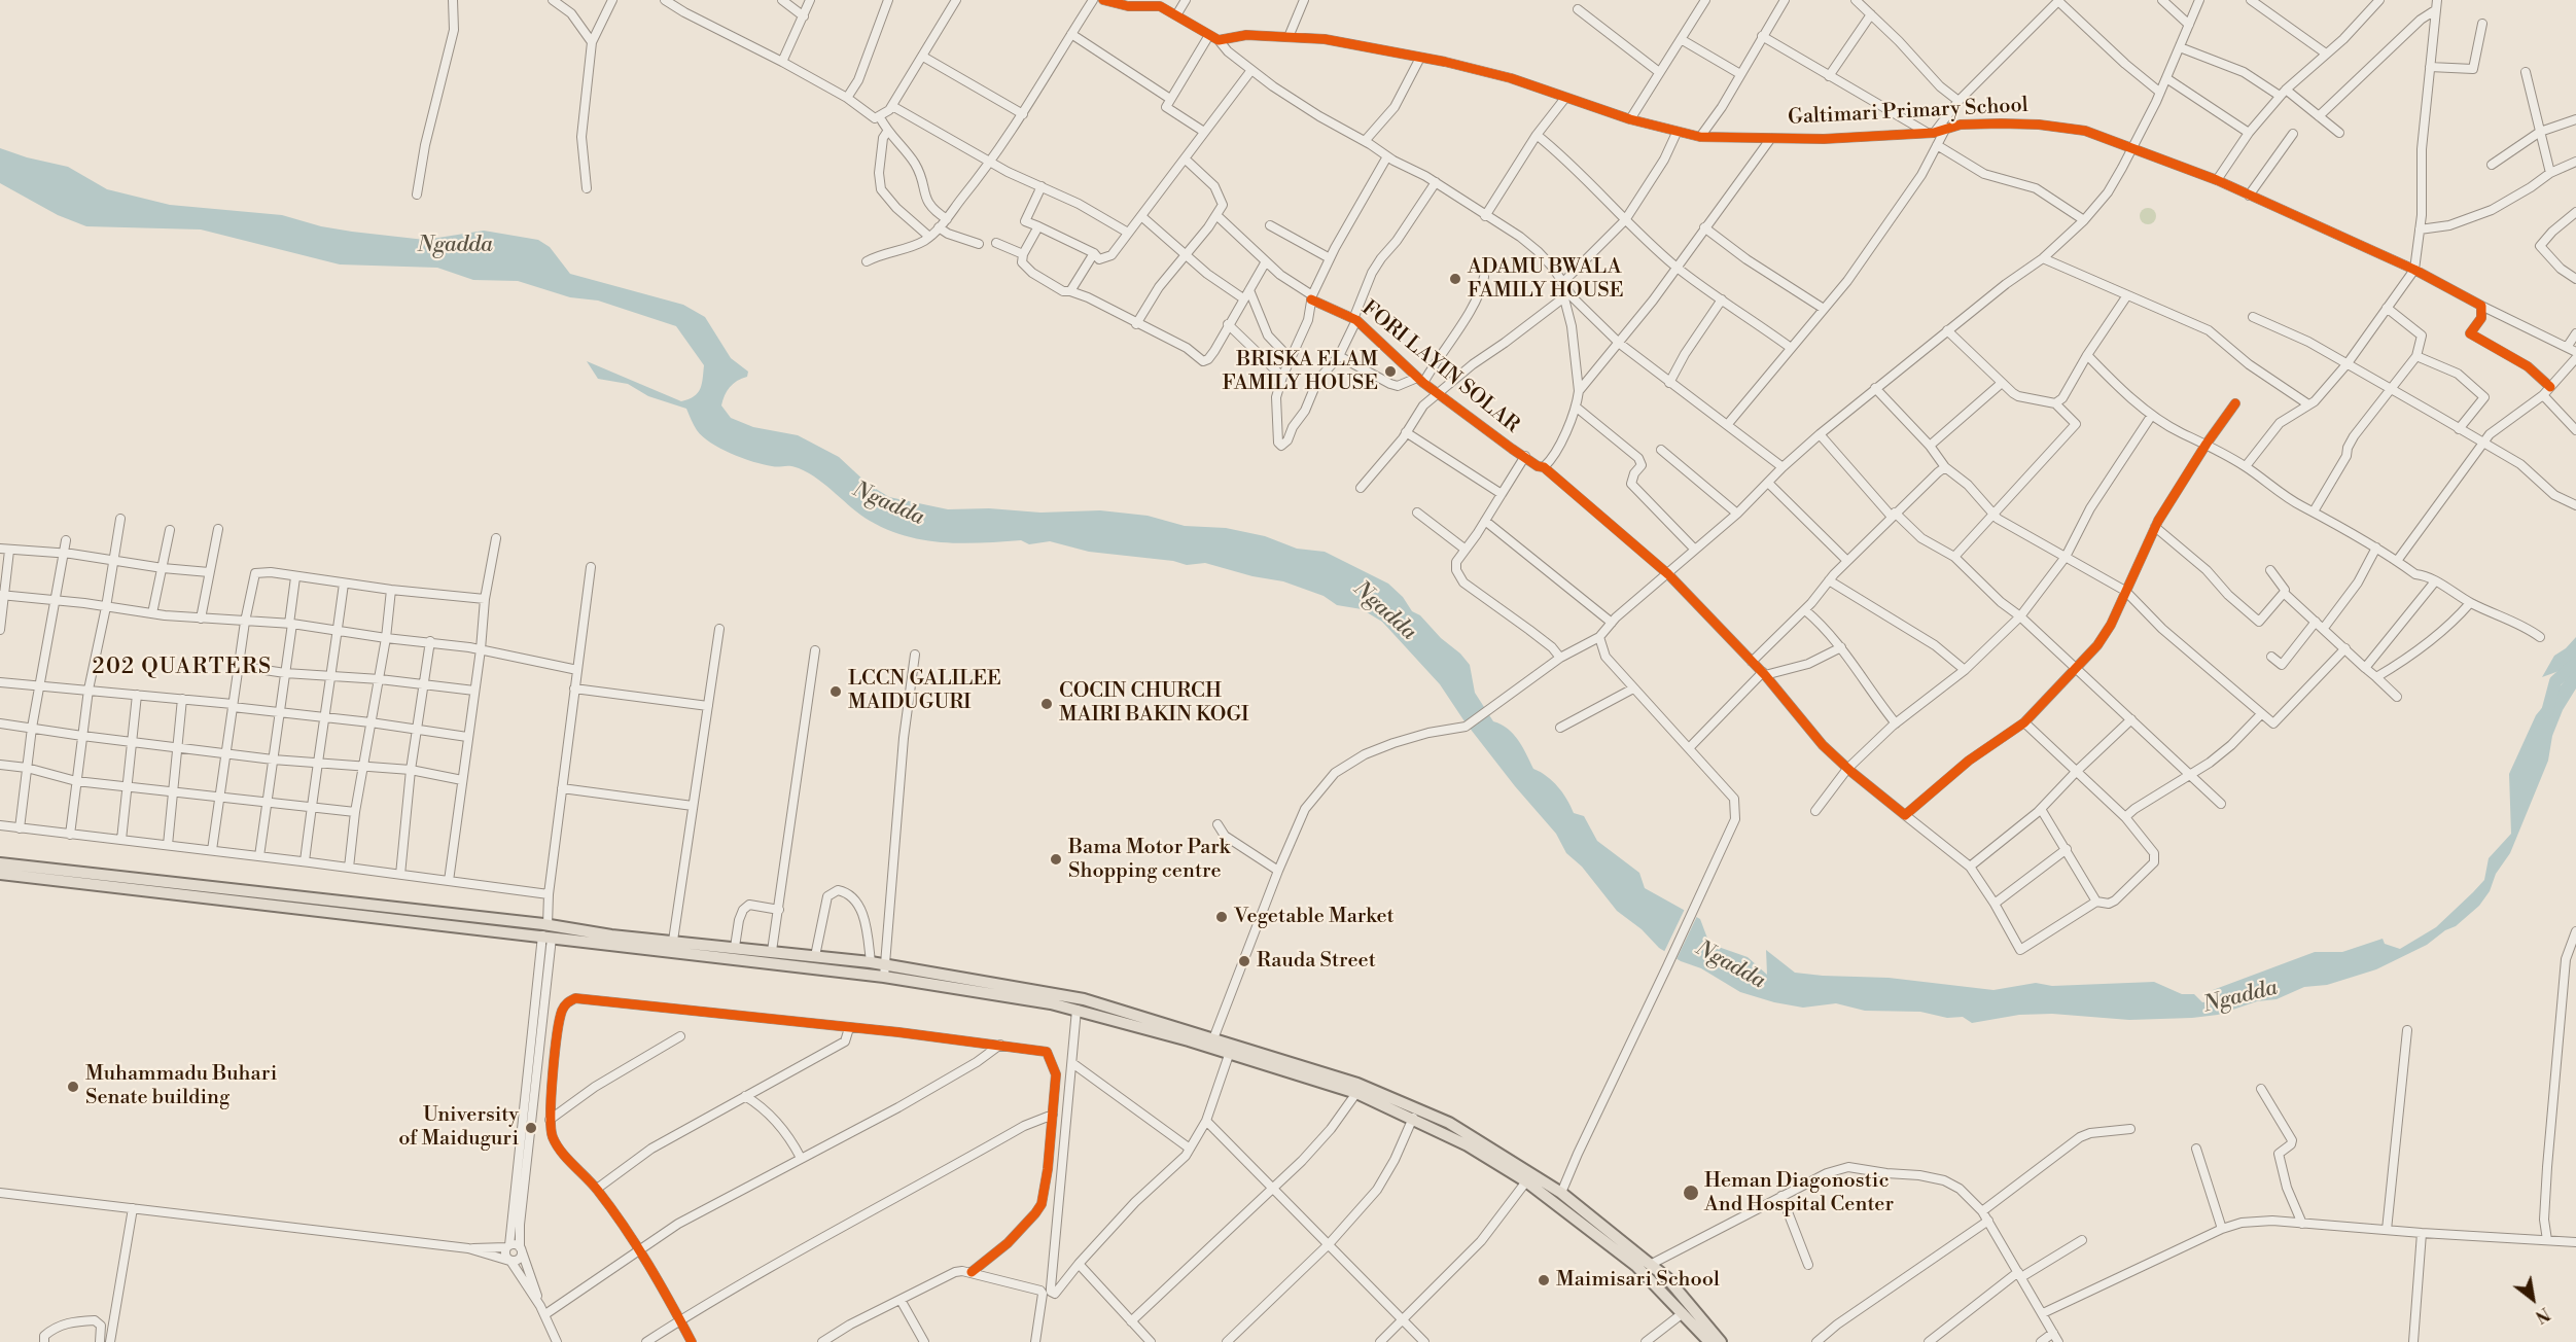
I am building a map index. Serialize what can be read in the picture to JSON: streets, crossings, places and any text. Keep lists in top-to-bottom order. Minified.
{"streets":{"street":["Galtimari Primary School","FORI LAYIN SOLAR"]},"districts":["202 QUARTERS"],"water":["Ngadda"],"places":["ADAMU BWALA FAMILY HOUSE","BRISKA ELAM FAMILY HOUSE","LCCN GALILEE MAIDUGURI","COCIN CHURCH MAIRI BAKIN KOGI","Bama Motor Park Shopping centre","Vegetable Market","Rauda Street","Muhammadu Buhari Senate building","University of Maiduguri","Heman Diagonostic And Hospital Center","Maimisari School"],"north":"bottom right"}
